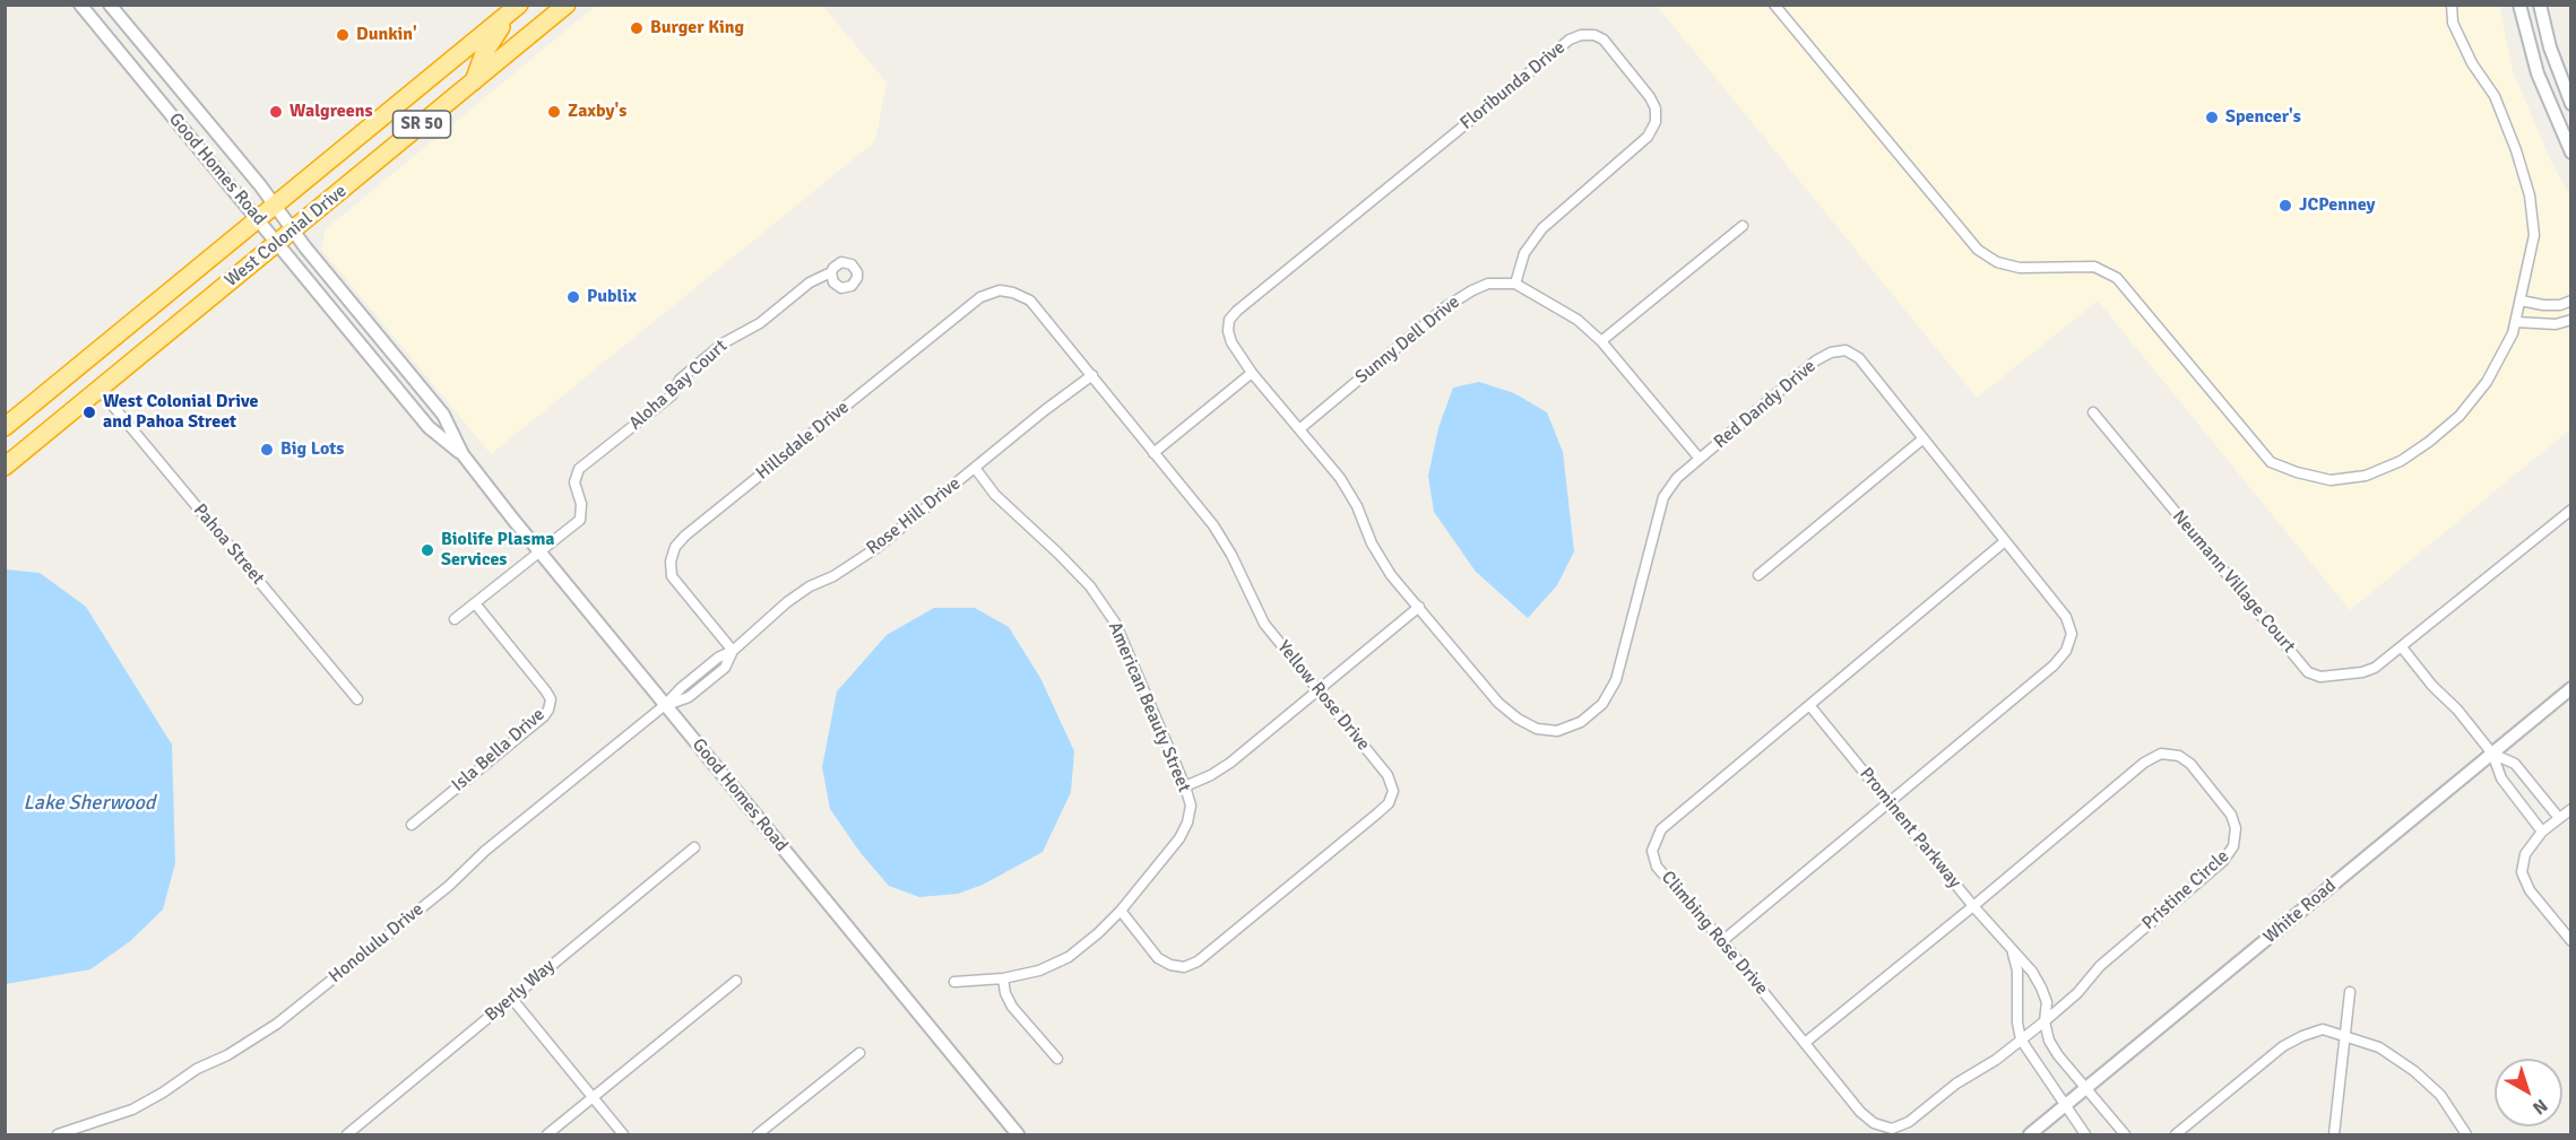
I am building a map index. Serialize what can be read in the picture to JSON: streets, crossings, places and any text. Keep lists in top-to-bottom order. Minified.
{"streets":{"highway":["SR 50","West Colonial Drive"],"street":["Floribunda Drive","Good Homes Road","Sunny Dell Drive","Aloha Bay Court","Red Dandy Drive","Hillsdale Drive","Rose Hill Drive","Pahoa Street","Neumann Village Court","Yellow Rose Drive","American Beauty Street","Isla Bella Drive","Prominent Parkway","Pristine Circle","White Road","Climbing Rose Drive","Honolulu Drive","Byerly Way"]},"crossings":[["Floribunda Drive","Sunny Dell Drive"],["Floribunda Drive","Red Dandy Drive"],["Good Homes Road","West Colonial Drive"],["Good Homes Road","Aloha Bay Court"],["Good Homes Road","Rose Hill Drive"],["Good Homes Road","Honolulu Drive"],["West Colonial Drive","Pahoa Street"],["Sunny Dell Drive","Red Dandy Drive"],["Red Dandy Drive","Prominent Parkway"],["Red Dandy Drive","Climbing Rose Drive"],["Hillsdale Drive","Rose Hill Drive"],["Hillsdale Drive","Yellow Rose Drive"],["Rose Hill Drive","Yellow Rose Drive"],["Rose Hill Drive","American Beauty Street"],["Rose Hill Drive","Honolulu Drive"],["Yellow Rose Drive","American Beauty Street"],["Prominent Parkway","Pristine Circle"],["Prominent Parkway","White Road"],["Prominent Parkway","Climbing Rose Drive"],["Pristine Circle","Climbing Rose Drive"]],"water":["Lake Sherwood"],"places":["Burger King","Dunkin'","Walgreens","Zaxby's","Spencer's","JCPenney","Publix","West Colonial Drive and Pahoa Street","Big Lots","Biolife Plasma Services"],"north":"bottom right"}
